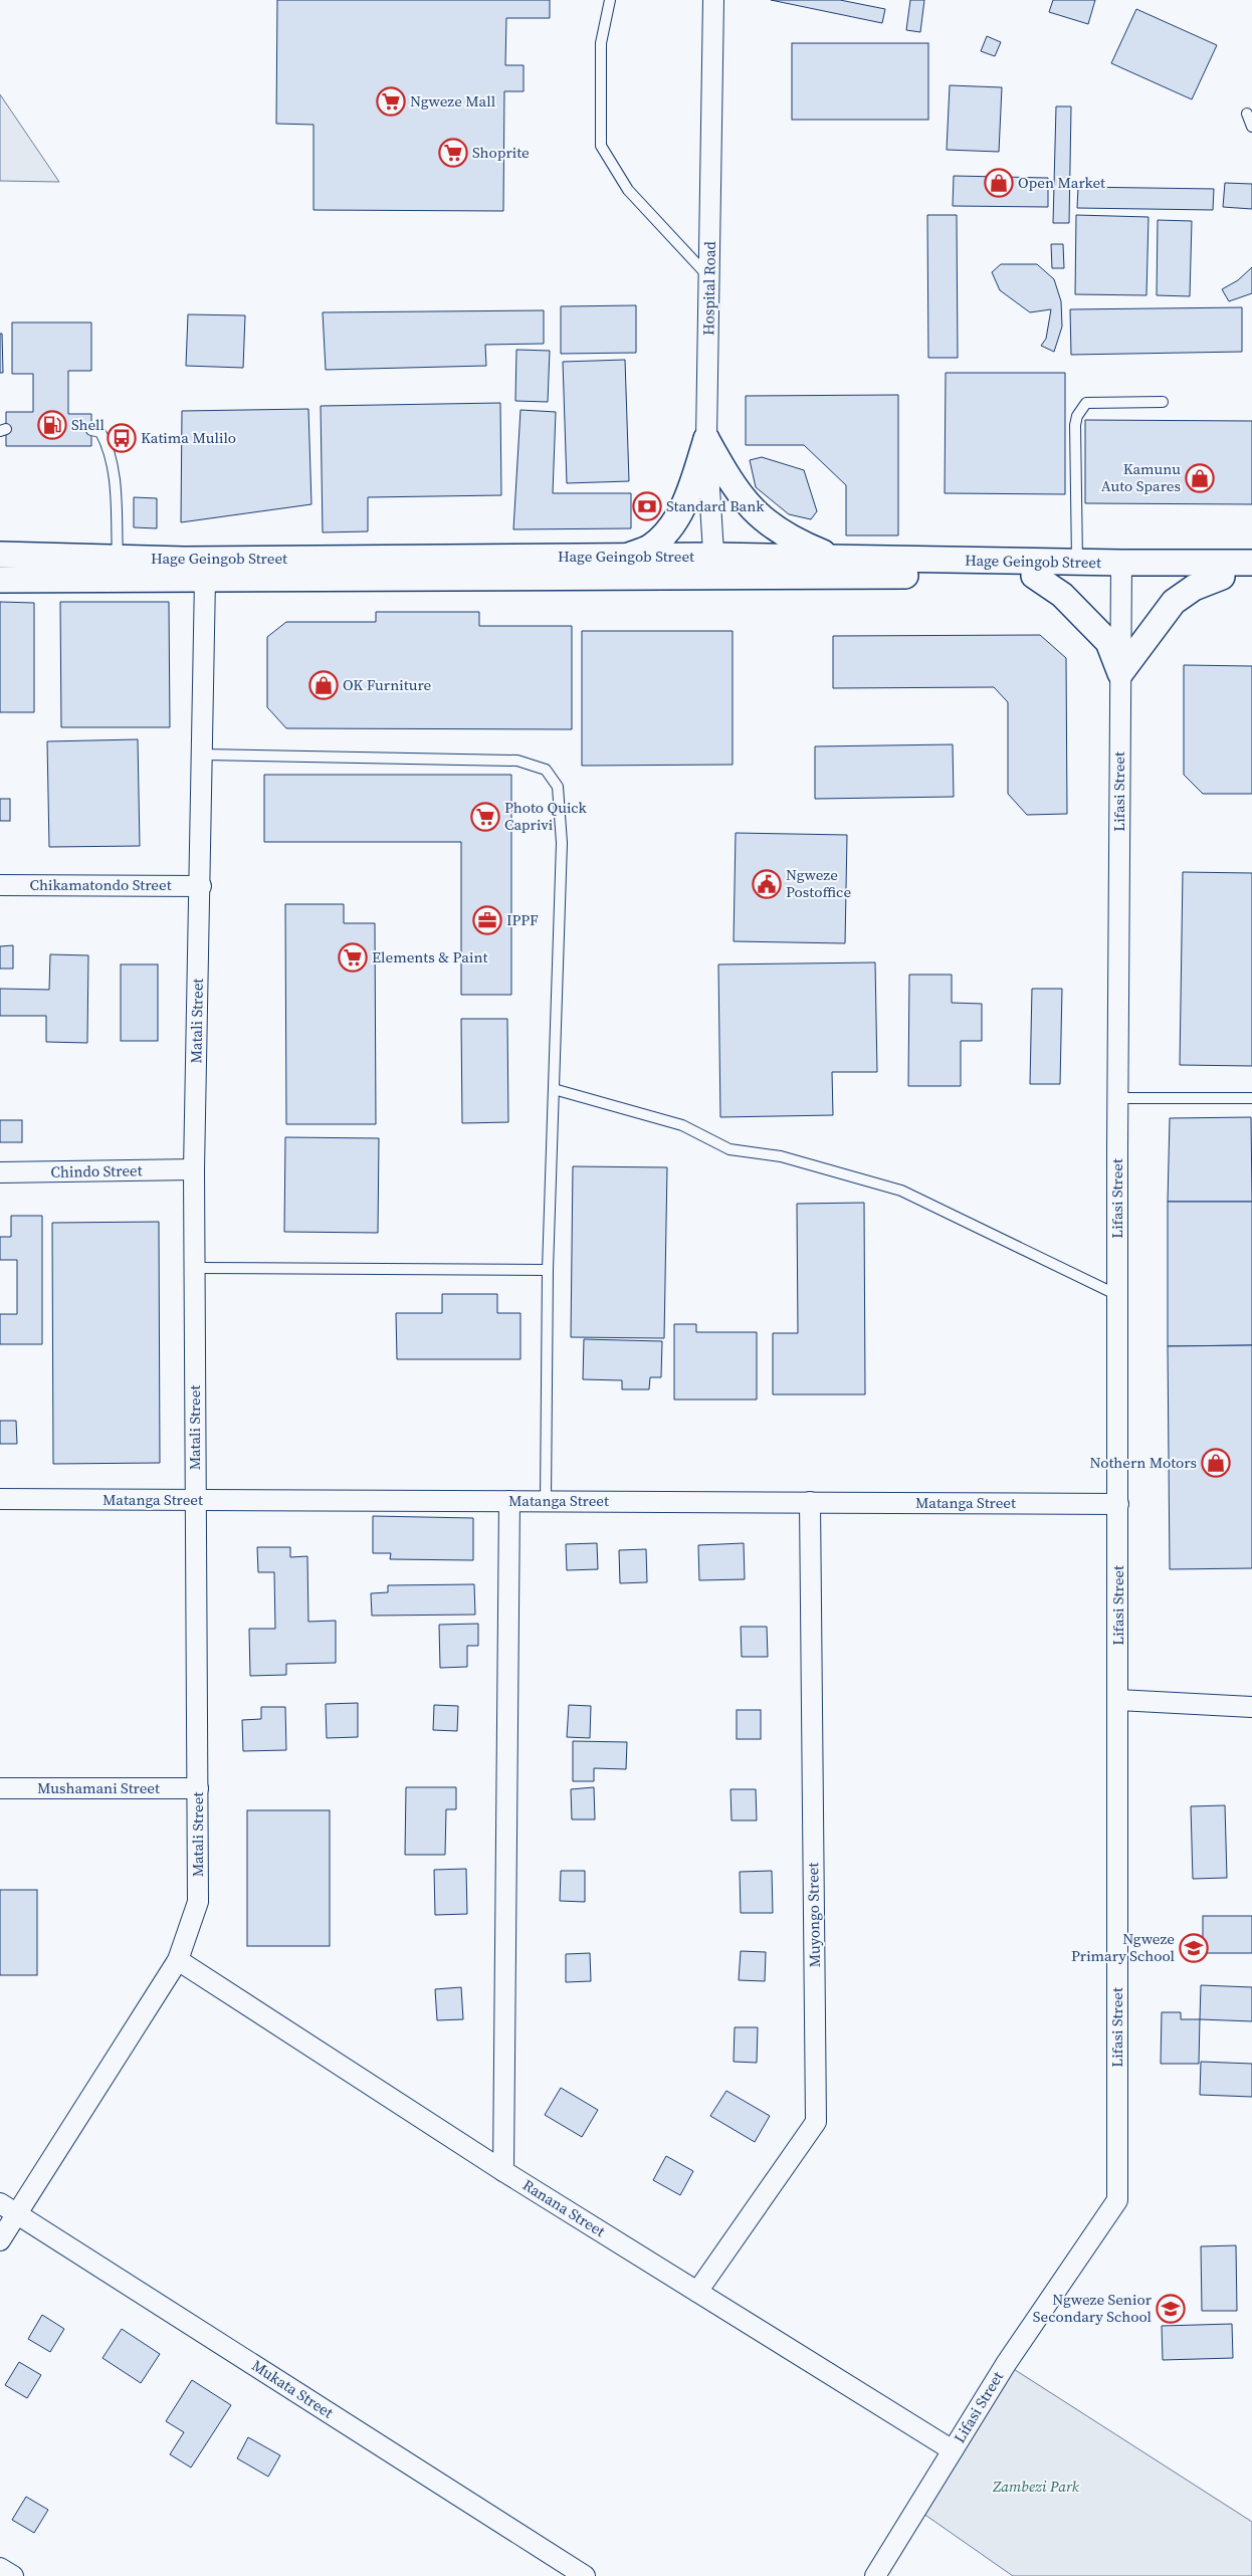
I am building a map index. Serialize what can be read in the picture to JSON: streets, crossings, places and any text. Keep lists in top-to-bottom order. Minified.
{"streets":{"street":["Hospital Road","Hage Geingob Street","Lifasi Street","Chikamatondo Street","Matali Street","Chindo Street","Matanga Street","Mushamani Street","Muyongo Street","Ranana Street","Mukata Street"]},"crossings":[["Hospital Road","Hage Geingob Street"],["Hage Geingob Street","Lifasi Street"],["Hage Geingob Street","Matali Street"],["Lifasi Street","Matanga Street"],["Lifasi Street","Ranana Street"],["Chikamatondo Street","Matali Street"],["Matali Street","Chindo Street"],["Matali Street","Matanga Street"],["Matali Street","Mushamani Street"],["Matali Street","Ranana Street"],["Matali Street","Mukata Street"],["Matanga Street","Muyongo Street"],["Muyongo Street","Ranana Street"]],"parks":["Zambezi Park"],"places":{"supermarket":["Ngweze Mall","Shoprite","Photo Quick Caprivi","Elements & Paint"],"shop":["Open Market","Kamunu Auto Spares","OK Furniture","Nothern Motors"],"fuel station":["Shell"],"bus stop":["Katima Mulilo"],"bank":["Standard Bank"],"public building":["Ngweze Postoffice"],"office":["IPPF"],"school or university":["Ngweze Primary School","Ngweze Senior Secondary School"]}}
